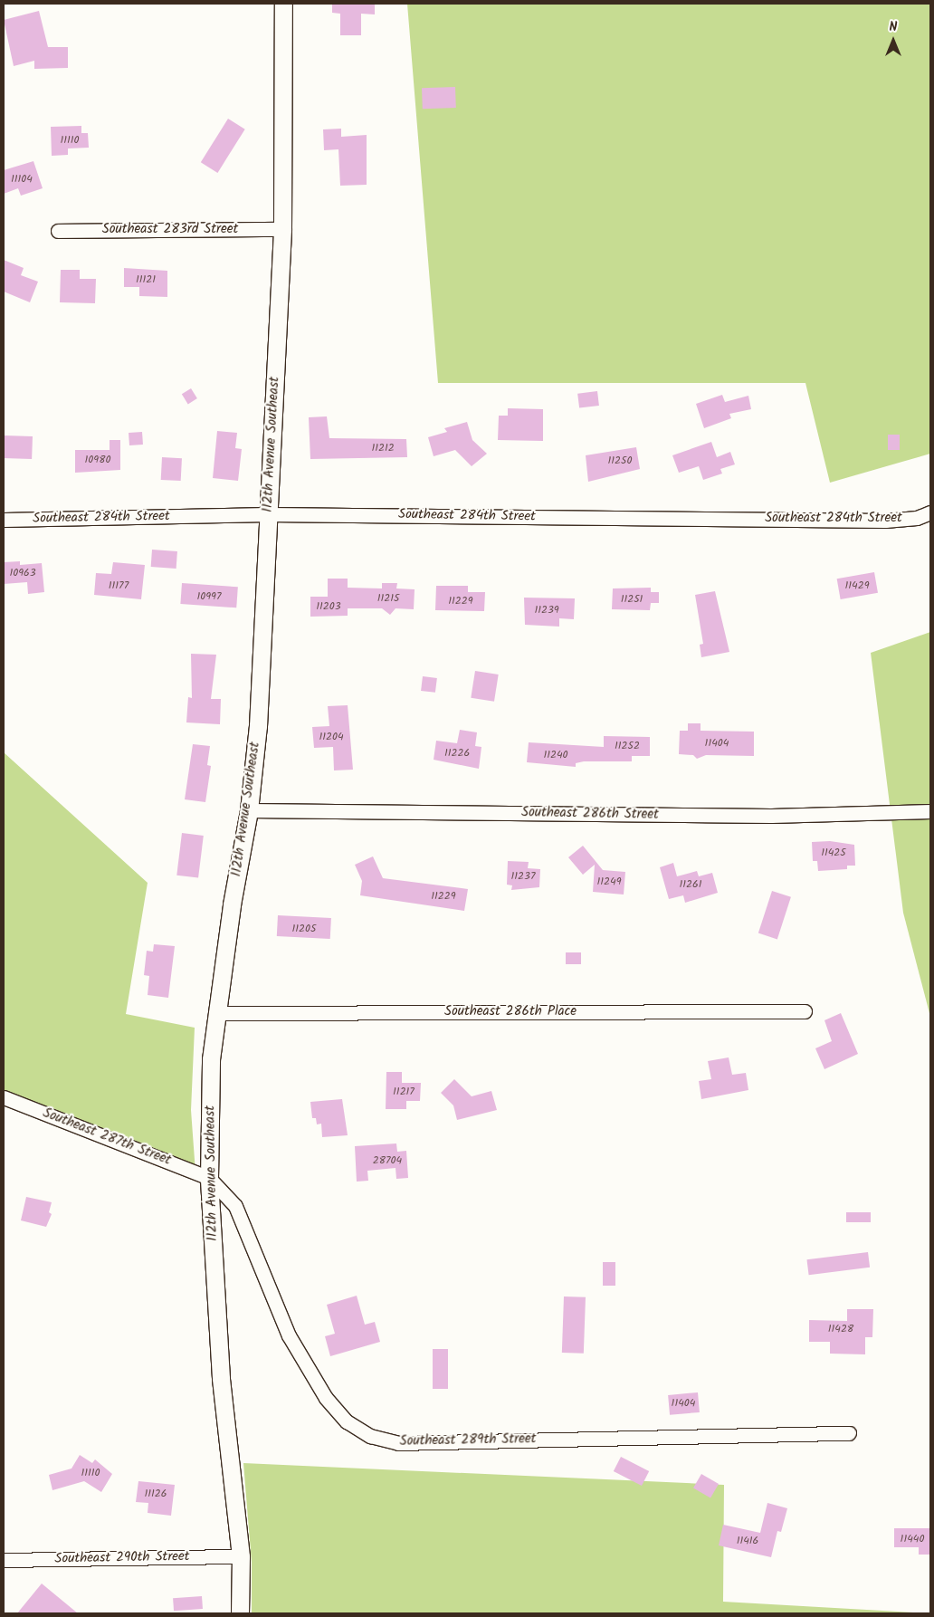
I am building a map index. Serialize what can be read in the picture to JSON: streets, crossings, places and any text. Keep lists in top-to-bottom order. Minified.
{"streets":{"street":["Southeast 283rd Street","112th Avenue Southeast","Southeast 284th Street","Southeast 286th Street","Southeast 286th Place","Southeast 287th Street","Southeast 289th Street","Southeast 290th Street"]},"crossings":[["Southeast 283rd Street","112th Avenue Southeast"],["112th Avenue Southeast","Southeast 284th Street"],["112th Avenue Southeast","Southeast 286th Street"],["112th Avenue Southeast","Southeast 286th Place"],["112th Avenue Southeast","Southeast 287th Street"],["112th Avenue Southeast","Southeast 289th Street"],["112th Avenue Southeast","Southeast 290th Street"],["Southeast 287th Street","Southeast 289th Street"]],"house_numbers":["11110","11104","11121","11212","10980","11250","10963","11177","11429","10997","11215","11251","11229","11203","11239","11204","11404","11252","11226","11240","11425","11237","11249","11261","11229","11205","11217","28704","11428","11404","11110","11126","11440","11416"],"north":"top"}
